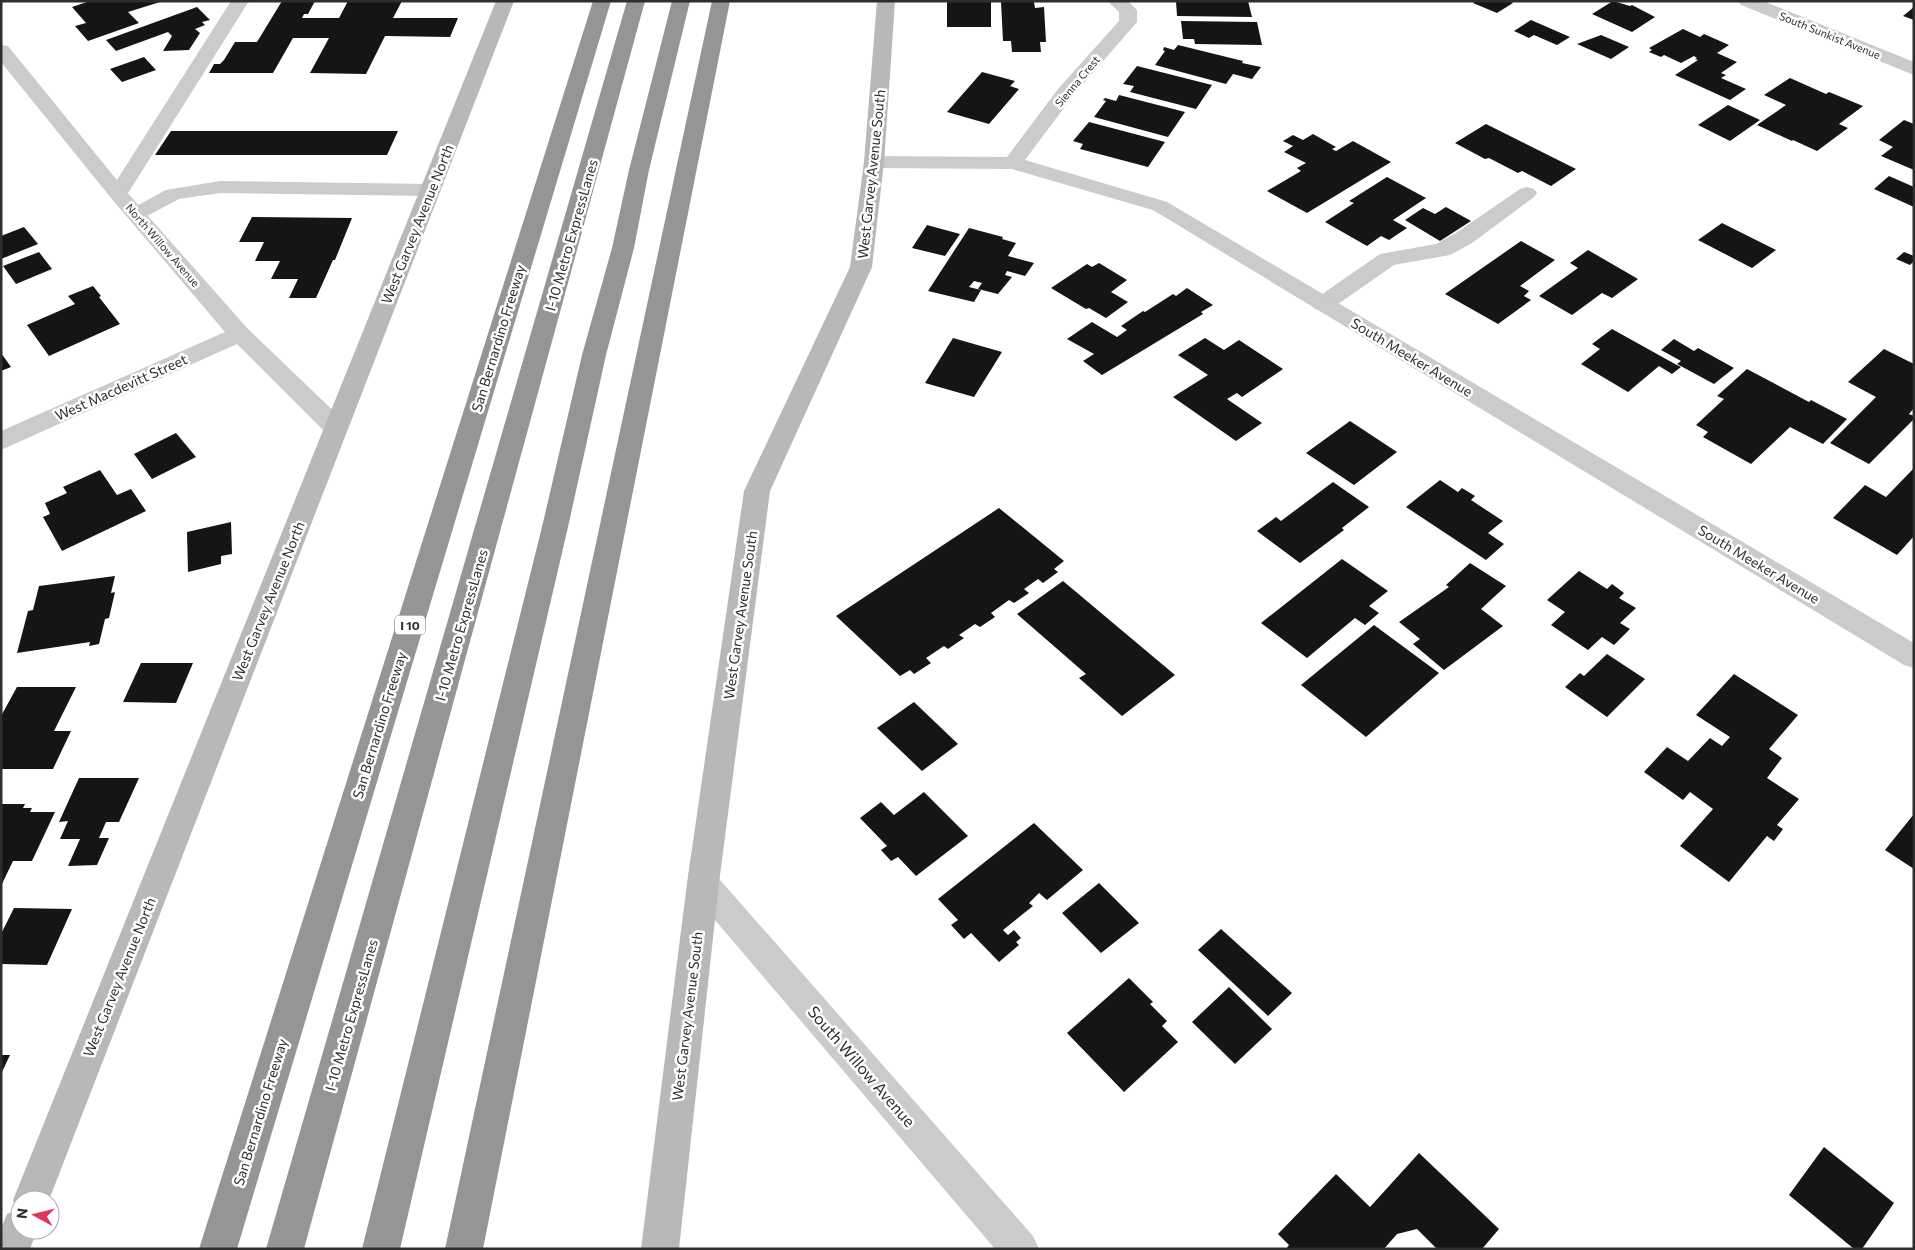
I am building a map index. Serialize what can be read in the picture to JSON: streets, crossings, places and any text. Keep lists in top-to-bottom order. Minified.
{"streets":{"highway":["I-10 Metro ExpressLanes","San Bernardino Freeway","I 10"],"street":["South Sunkist Avenue","Sienna Crest","West Garvey Avenue South","West Garvey Avenue North","North Willow Avenue","South Meeker Avenue","West Macdevitt Street","South Willow Avenue"]},"crossings":[["Sienna Crest","South Meeker Avenue"],["West Garvey Avenue South","South Meeker Avenue"],["West Garvey Avenue South","South Willow Avenue"],["West Garvey Avenue North","North Willow Avenue"],["North Willow Avenue","West Macdevitt Street"]],"north":"left"}
